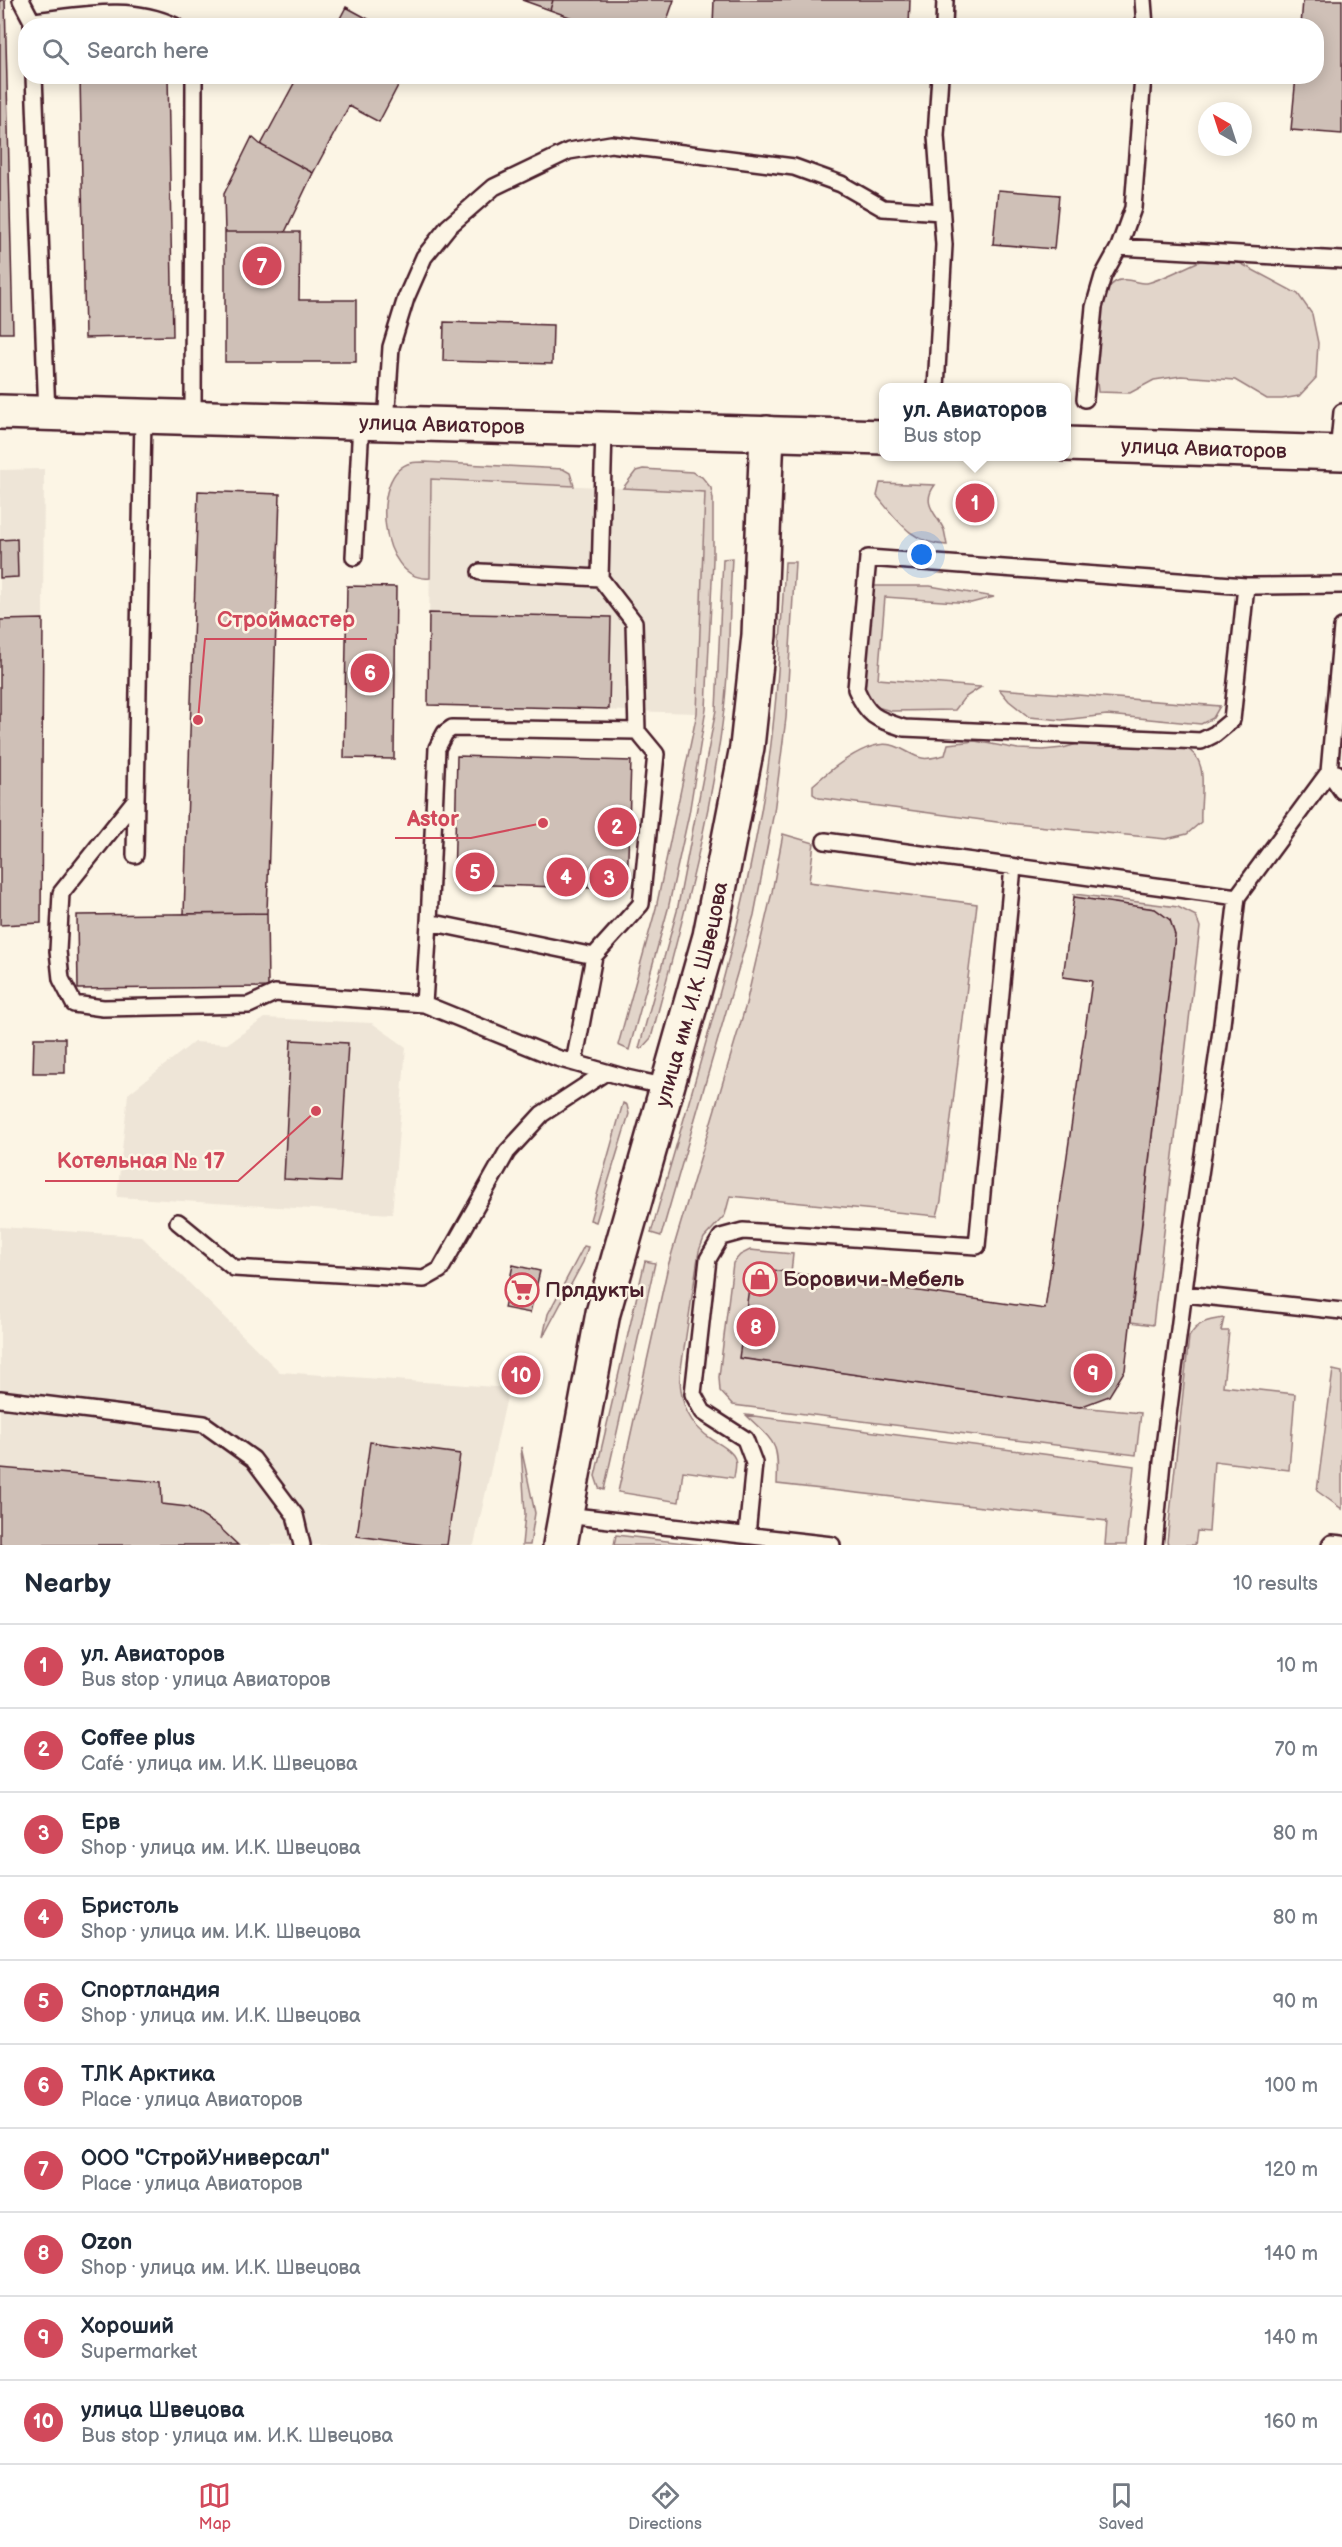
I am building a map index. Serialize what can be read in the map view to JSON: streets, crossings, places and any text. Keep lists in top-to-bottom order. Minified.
{"streets":{"main road":["улица Авиаторов","улица им. И.К. Швецова"]},"crossings":[["улица Авиаторов","улица им. И.К. Швецова"]],"places":{"other":["Строймастер","Astor","Котельная № 17"],"shop":["Боровичи-Мебель"],"supermarket":["Прлдукты"]},"north":"top left","page":{"search":"Search here","pins":["7","1","6","2","5","4","3","8","9","10"],"popup":["ул. Авиаторов","Bus stop"],"heading":["Nearby","10 results"],"list":[{"mark":"1","name":"ул. Авиаторов","note":"Bus stop · улица Авиаторов","value":"10 m"},{"mark":"2","name":"Coffee plus","note":"Café · улица им. И.К. Швецова","value":"70 m"},{"mark":"3","name":"Ерв","note":"Shop · улица им. И.К. Швецова","value":"80 m"},{"mark":"4","name":"Бристоль","note":"Shop · улица им. И.К. Швецова","value":"80 m"},{"mark":"5","name":"Спортландия","note":"Shop · улица им. И.К. Швецова","value":"90 m"},{"mark":"6","name":"ТЛК Арктика","note":"Place · улица Авиаторов","value":"100 m"},{"mark":"7","name":"ООО \"СтройУниверсал\"","note":"Place · улица Авиаторов","value":"120 m"},{"mark":"8","name":"Ozon","note":"Shop · улица им. И.К. Швецова","value":"140 m"},{"mark":"9","name":"Хороший","note":"Supermarket","value":"140 m"},{"mark":"10","name":"улица Швецова","note":"Bus stop · улица им. И.К. Швецова","value":"160 m"}],"nav":["Map","Directions","Saved"]}}
